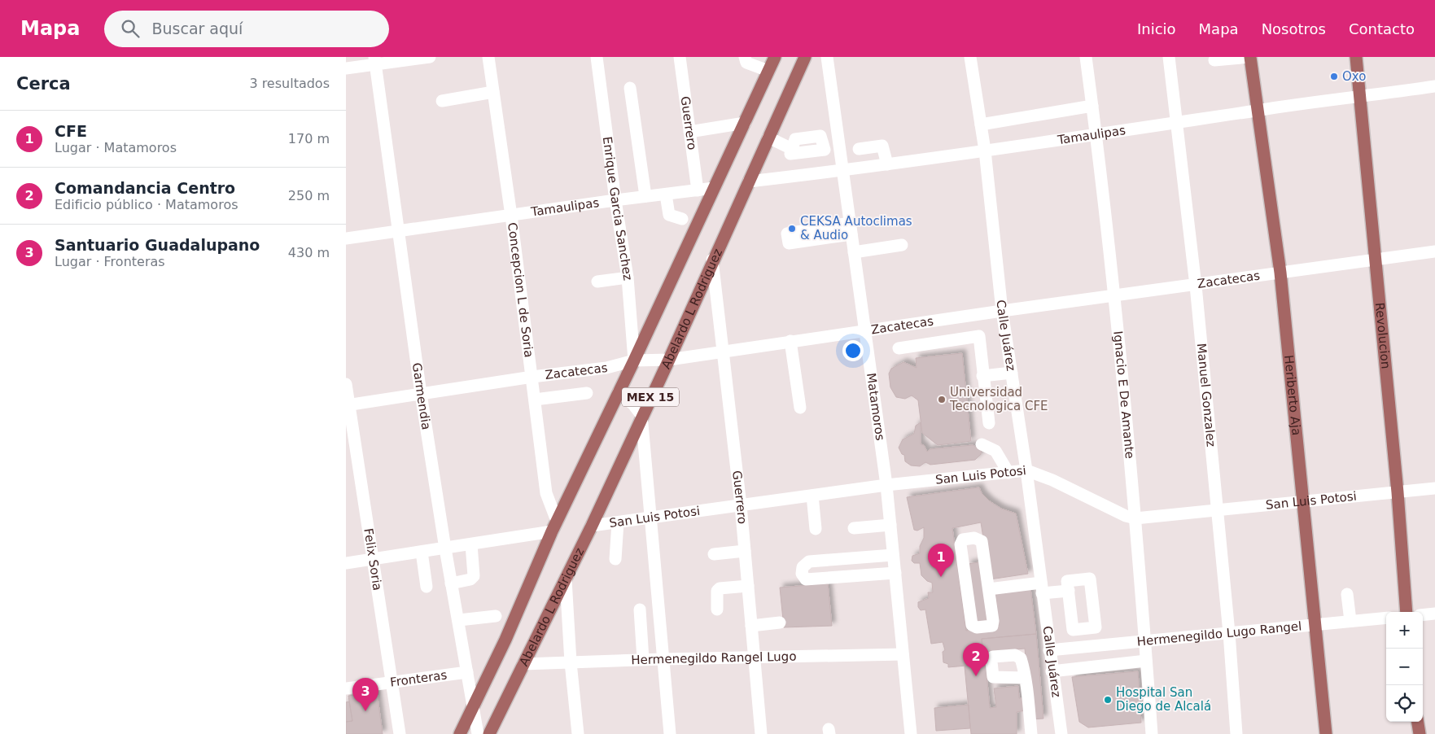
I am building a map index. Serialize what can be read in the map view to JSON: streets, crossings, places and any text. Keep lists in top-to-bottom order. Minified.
{"streets":{"main road":["Abelardo L Rodriguez","Revolucion","Heriberto Aja","MEX 15"],"street":["Guerrero","Tamaulipas","Enrique Garcia Sanchez","Zacatecas","Concepcion L de Soria","Calle Juárez","Ignacio E De Amante","Manuel Gonzalez","Garmendia","Matamoros","San Luis Potosi","Felix Soria","Hermenegildo Lugo Rangel","Hermenegildo Rangel Lugo","Fronteras"]},"crossings":[["Guerrero","Tamaulipas"],["Guerrero","Zacatecas"],["Guerrero","Abelardo L Rodriguez"],["Guerrero","San Luis Potosi"],["Guerrero","Hermenegildo Rangel Lugo"],["Tamaulipas","Enrique Garcia Sanchez"],["Tamaulipas","Concepcion L de Soria"],["Tamaulipas","Abelardo L Rodriguez"],["Tamaulipas","Calle Juárez"],["Tamaulipas","Revolucion"],["Tamaulipas","Ignacio E De Amante"],["Tamaulipas","Heriberto Aja"],["Tamaulipas","Manuel Gonzalez"],["Tamaulipas","Garmendia"],["Tamaulipas","MEX 15"],["Tamaulipas","Matamoros"],["Enrique Garcia Sanchez","Zacatecas"],["Enrique Garcia Sanchez","MEX 15"],["Zacatecas","Concepcion L de Soria"],["Zacatecas","Abelardo L Rodriguez"],["Zacatecas","Calle Juárez"],["Zacatecas","Revolucion"],["Zacatecas","Ignacio E De Amante"],["Zacatecas","Heriberto Aja"],["Zacatecas","Manuel Gonzalez"],["Zacatecas","Garmendia"],["Zacatecas","MEX 15"],["Zacatecas","Matamoros"],["Zacatecas","Felix Soria"],["Concepcion L de Soria","MEX 15"],["Abelardo L Rodriguez","San Luis Potosi"],["Abelardo L Rodriguez","Hermenegildo Rangel Lugo"],["Calle Juárez","San Luis Potosi"],["Calle Juárez","Hermenegildo Lugo Rangel"],["Revolucion","San Luis Potosi"],["Ignacio E De Amante","San Luis Potosi"],["Ignacio E De Amante","Hermenegildo Lugo Rangel"],["Heriberto Aja","San Luis Potosi"],["Heriberto Aja","Hermenegildo Lugo Rangel"],["Manuel Gonzalez","San Luis Potosi"],["Manuel Gonzalez","Hermenegildo Lugo Rangel"],["Garmendia","MEX 15"],["Garmendia","Fronteras"],["Matamoros","San Luis Potosi"],["Matamoros","Hermenegildo Rangel Lugo"],["Felix Soria","Fronteras"]],"places":["Oxo","CEKSA Autoclimas & Audio","Universidad Tecnologica CFE","Hospital San Diego de Alcalá"],"page":{"header":"Mapa","search":"Buscar aquí","nav":["Inicio","Mapa","Nosotros","Contacto"],"heading":["Cerca","3 resultados"],"list":[{"mark":"1","name":"CFE","note":"Lugar · Matamoros","value":"170 m"},{"mark":"2","name":"Comandancia Centro","note":"Edificio público · Matamoros","value":"250 m"},{"mark":"3","name":"Santuario Guadalupano","note":"Lugar · Fronteras","value":"430 m"}],"pins":["1","2","3"],"map_buttons":["+","−"]}}
